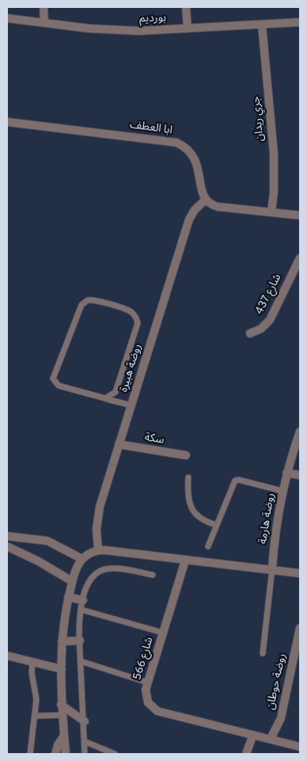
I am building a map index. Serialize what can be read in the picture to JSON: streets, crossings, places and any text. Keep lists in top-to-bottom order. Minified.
{"streets":{"street":["بورديم","جري ريدان","ابا العطف","شارع 437","روضة هبيرة","سكة","روضة هارمة","شارع 566","روضة حوطان"]},"crossings":[["بورديم","جري ريدان"],["ابا العطف","روضة هبيرة"],["روضة هبيرة","سكة"],["شارع 566","روضة حوطان"]]}
